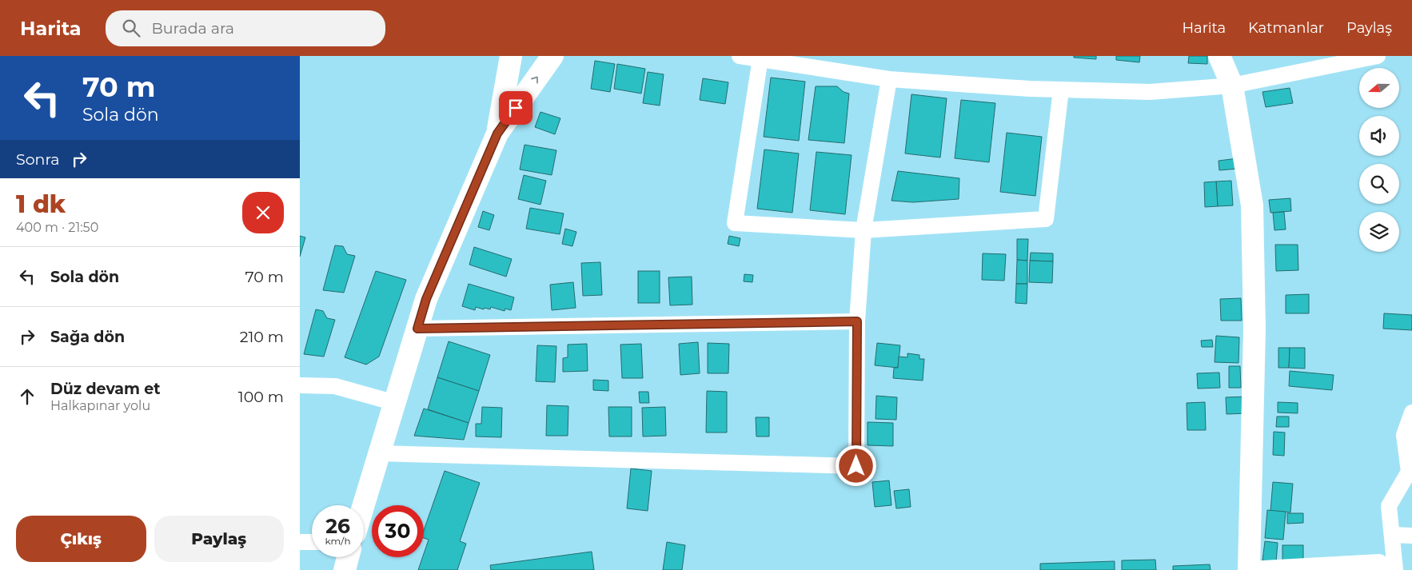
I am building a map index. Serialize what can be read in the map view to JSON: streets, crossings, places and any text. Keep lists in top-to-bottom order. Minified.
{"north":"left","page":{"header":"Harita","search":"Burada ara","nav":["Harita","Katmanlar","Paylaş"],"turn":["70 m","Sola dön"],"then":"Sonra","heading":["1 dk","400 m · 21:50"],"list":[{"name":"Sola dön","value":"70 m"},{"name":"Sağa dön","value":"210 m"},{"name":"Düz devam et","note":"Halkapınar yolu","value":"100 m"}],"speed":"26 km/h","limit":"30","buttons":["Çıkış","Paylaş"]}}
